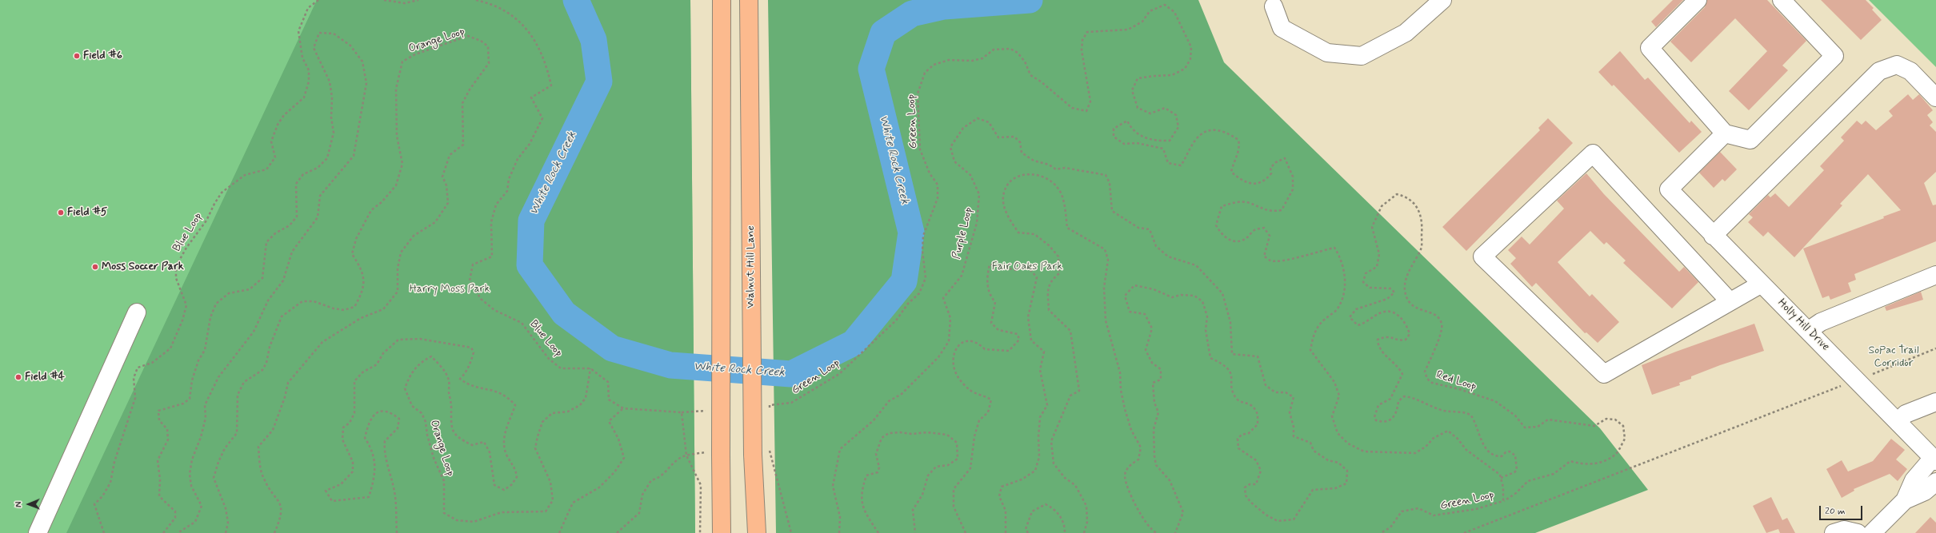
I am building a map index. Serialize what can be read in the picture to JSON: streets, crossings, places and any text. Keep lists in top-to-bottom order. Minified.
{"streets":{"main road":["Walnut Hill Lane"],"street":["Holly Hill Drive"],"path":["Orange Loop","Green Loop","Blue Loop","Purple Loop","Red Loop"]},"crossings":[["Orange Loop","Blue Loop"],["Green Loop","Red Loop"]],"water":["White Rock Creek"],"parks":["Fair Oaks Park","Harry Moss Park","SoPac Trail Corridor"],"places":["Field #6","Field #5","Moss Soccer Park","Field #4"],"scale_bar":"20 m","north":"left"}
